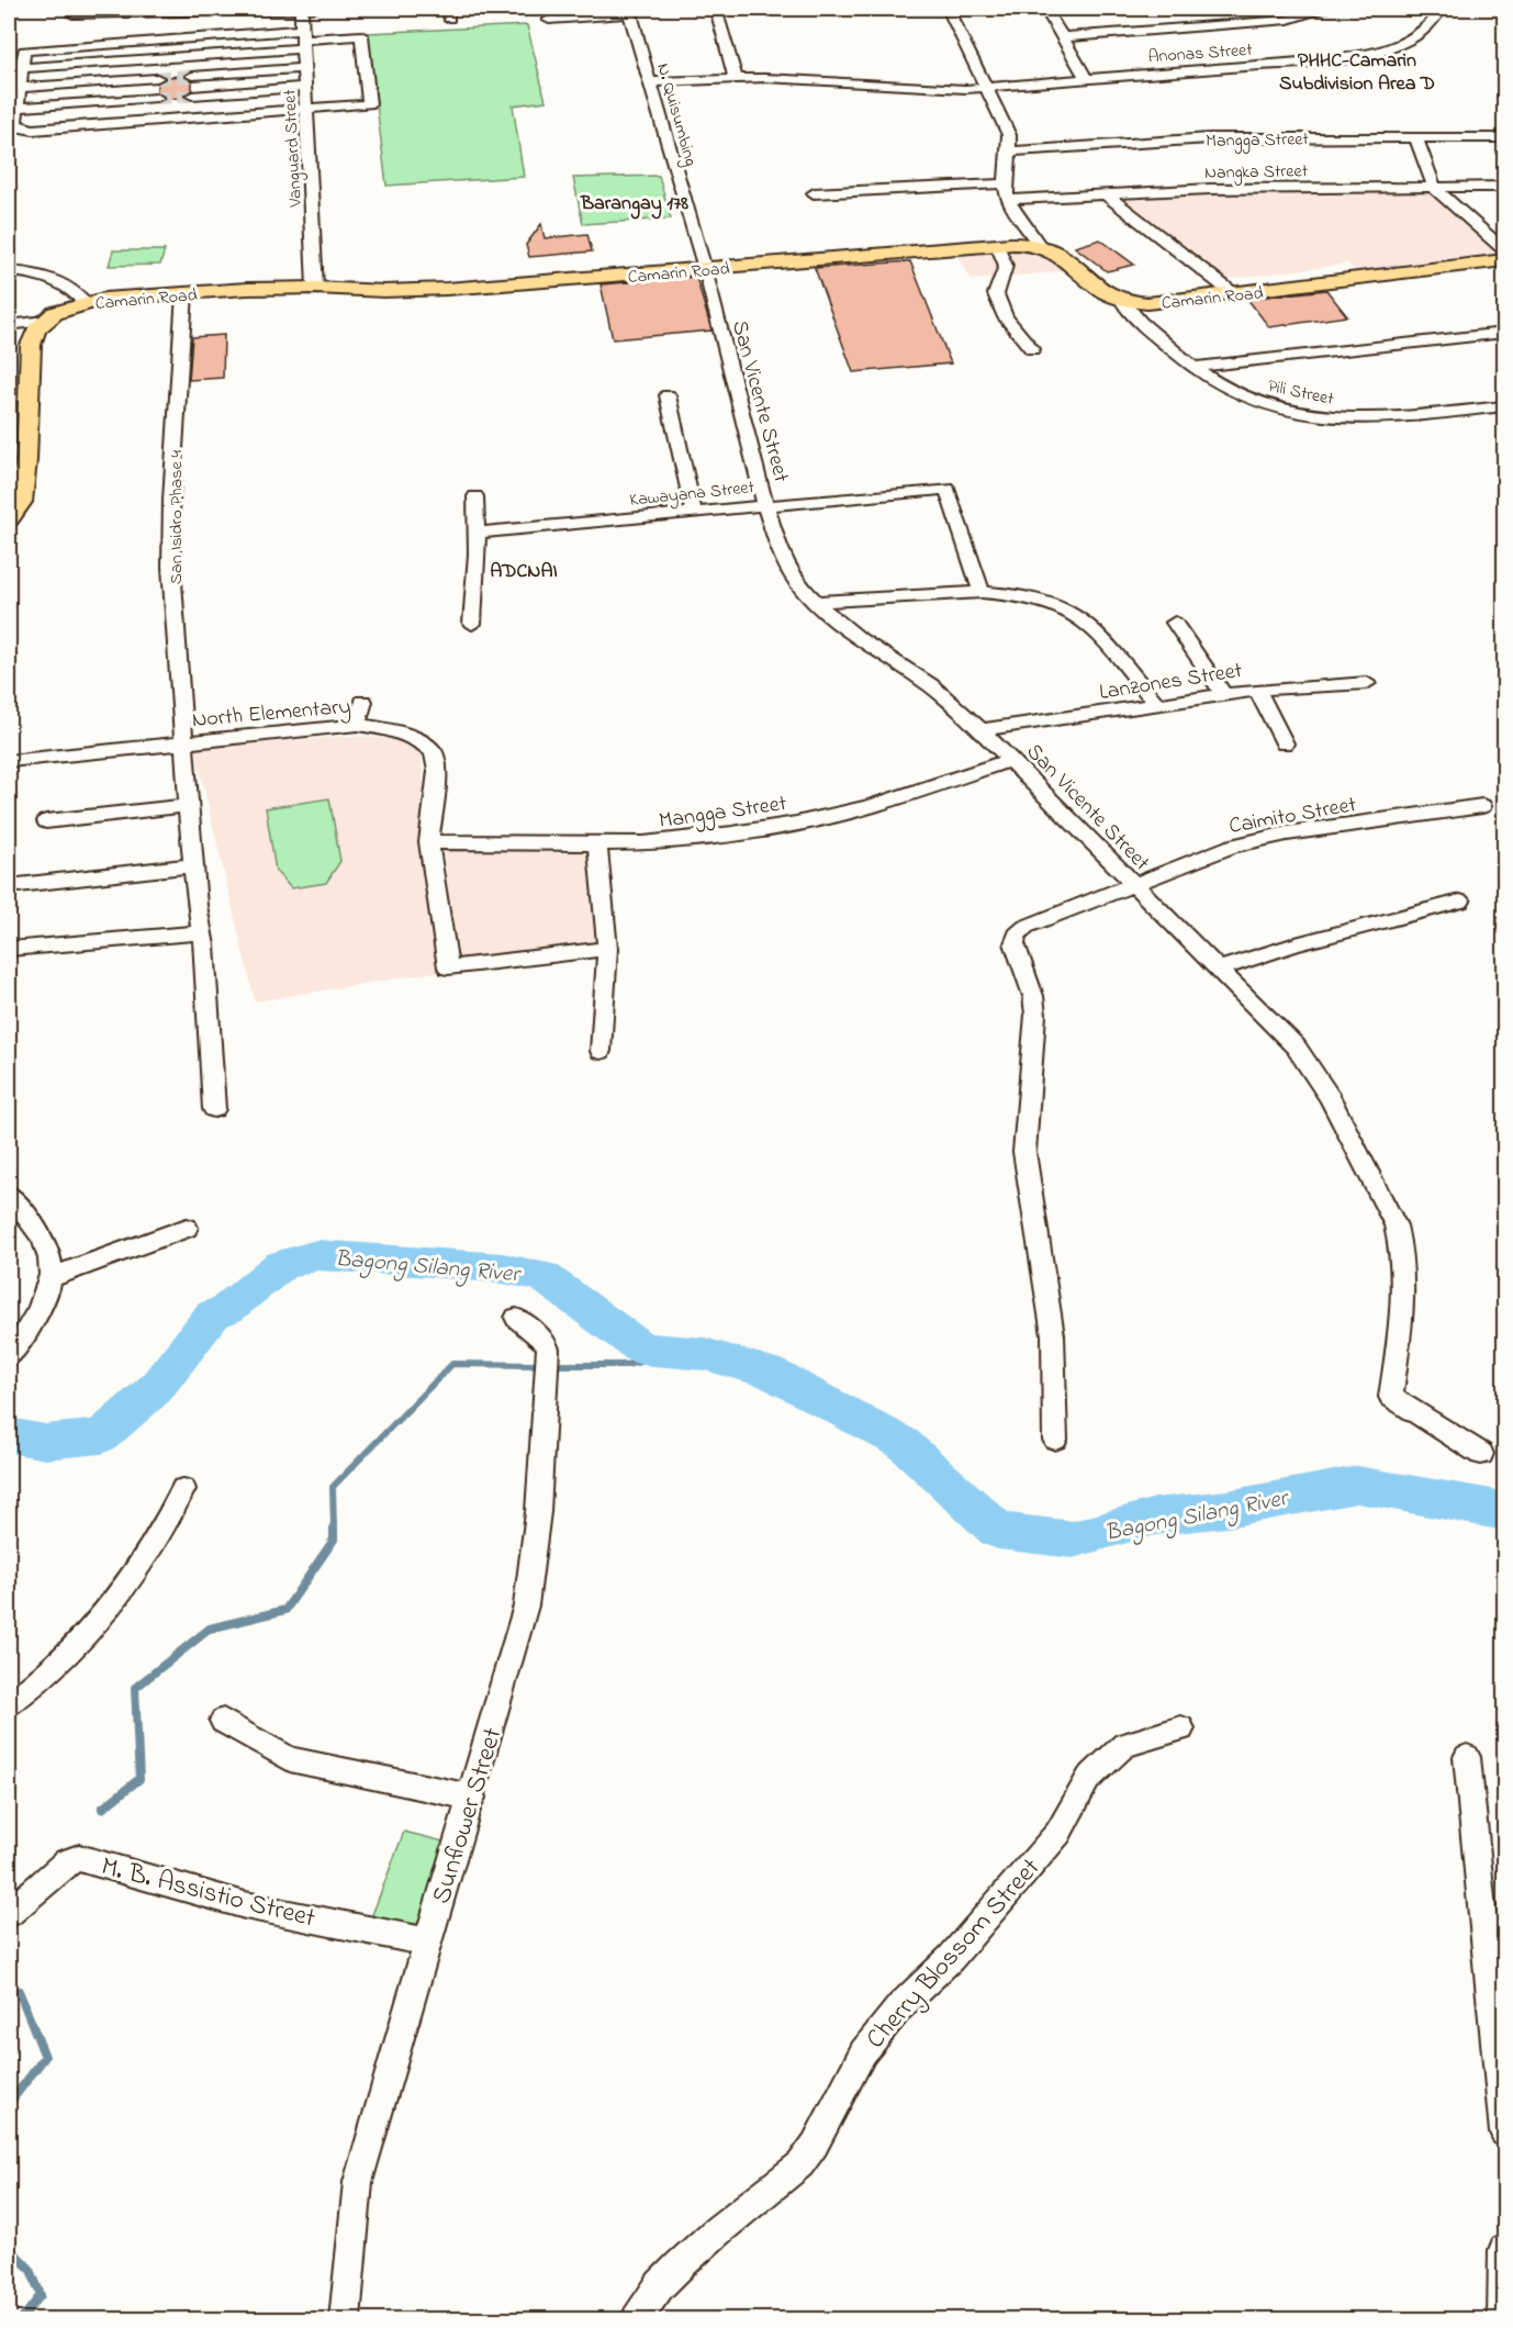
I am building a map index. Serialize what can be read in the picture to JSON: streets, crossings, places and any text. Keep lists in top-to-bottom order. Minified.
{"streets":{"main road":["Camarin Road"],"street":["Anonas Street","N. Quisumbing","Mangga Street","Vanguard Street","Nangka Street","Pili Street","San Vicente Street","Kawayana Street","San Isidro Phase 4","Lanzones Street","North Elementary","Caimito Street","Sunflower Street","M. B. Assistio Street","Cherry Blossom Street"]},"crossings":[["Anonas Street","N. Quisumbing"],["N. Quisumbing","Camarin Road"],["N. Quisumbing","San Vicente Street"],["Mangga Street","San Vicente Street"],["Mangga Street","North Elementary"],["Vanguard Street","Camarin Road"],["Camarin Road","Pili Street"],["Camarin Road","San Vicente Street"],["Camarin Road","San Isidro Phase 4"],["San Vicente Street","Kawayana Street"],["San Vicente Street","Lanzones Street"],["San Vicente Street","Caimito Street"],["San Isidro Phase 4","North Elementary"],["Sunflower Street","M. B. Assistio Street"]],"districts":["PHHC-Camarin Subdivision Area D","Barangay 178","ADCNAI"],"water":["Bagong Silang River"]}
